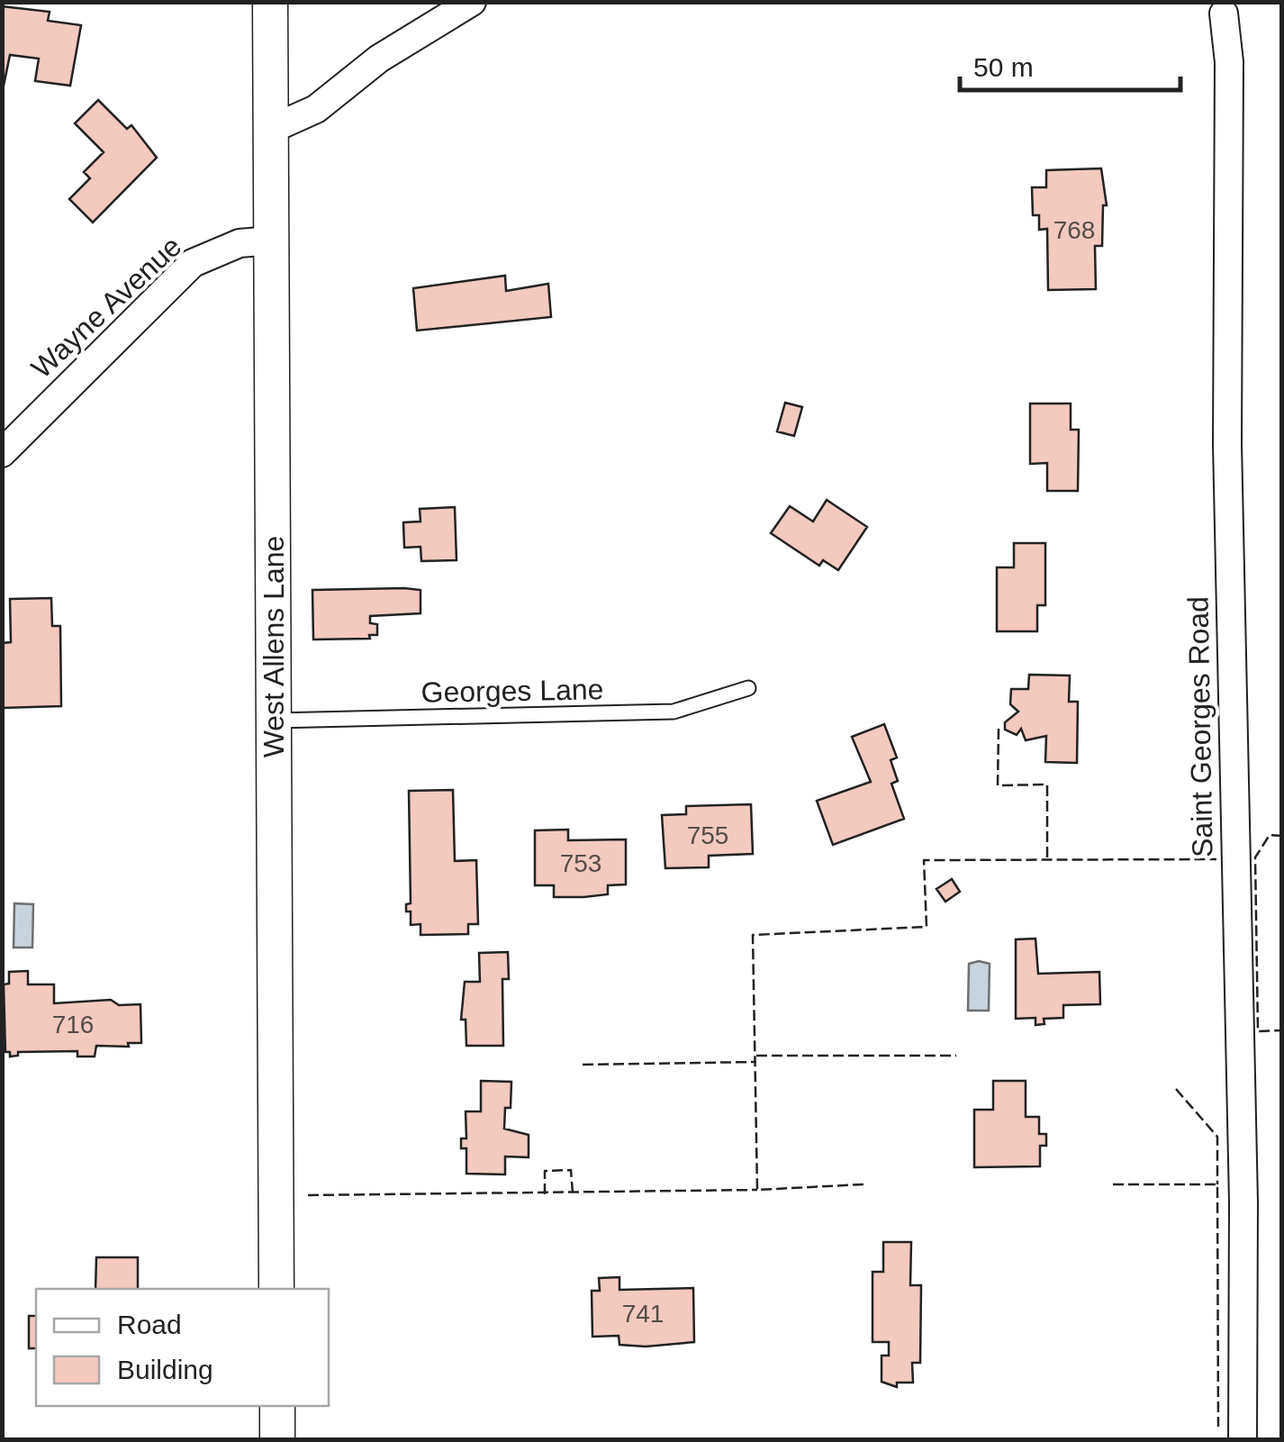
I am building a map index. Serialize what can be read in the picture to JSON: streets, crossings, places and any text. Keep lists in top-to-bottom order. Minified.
{"streets":{"street":["Wayne Avenue","West Allens Lane","Saint Georges Road"],"lane":["Georges Lane"]},"crossings":[["Wayne Avenue","West Allens Lane"],["West Allens Lane","Georges Lane"]],"house_numbers":["768","755","753","716","741"],"legend":["Road","Building"],"scale_bar":"50 m"}
